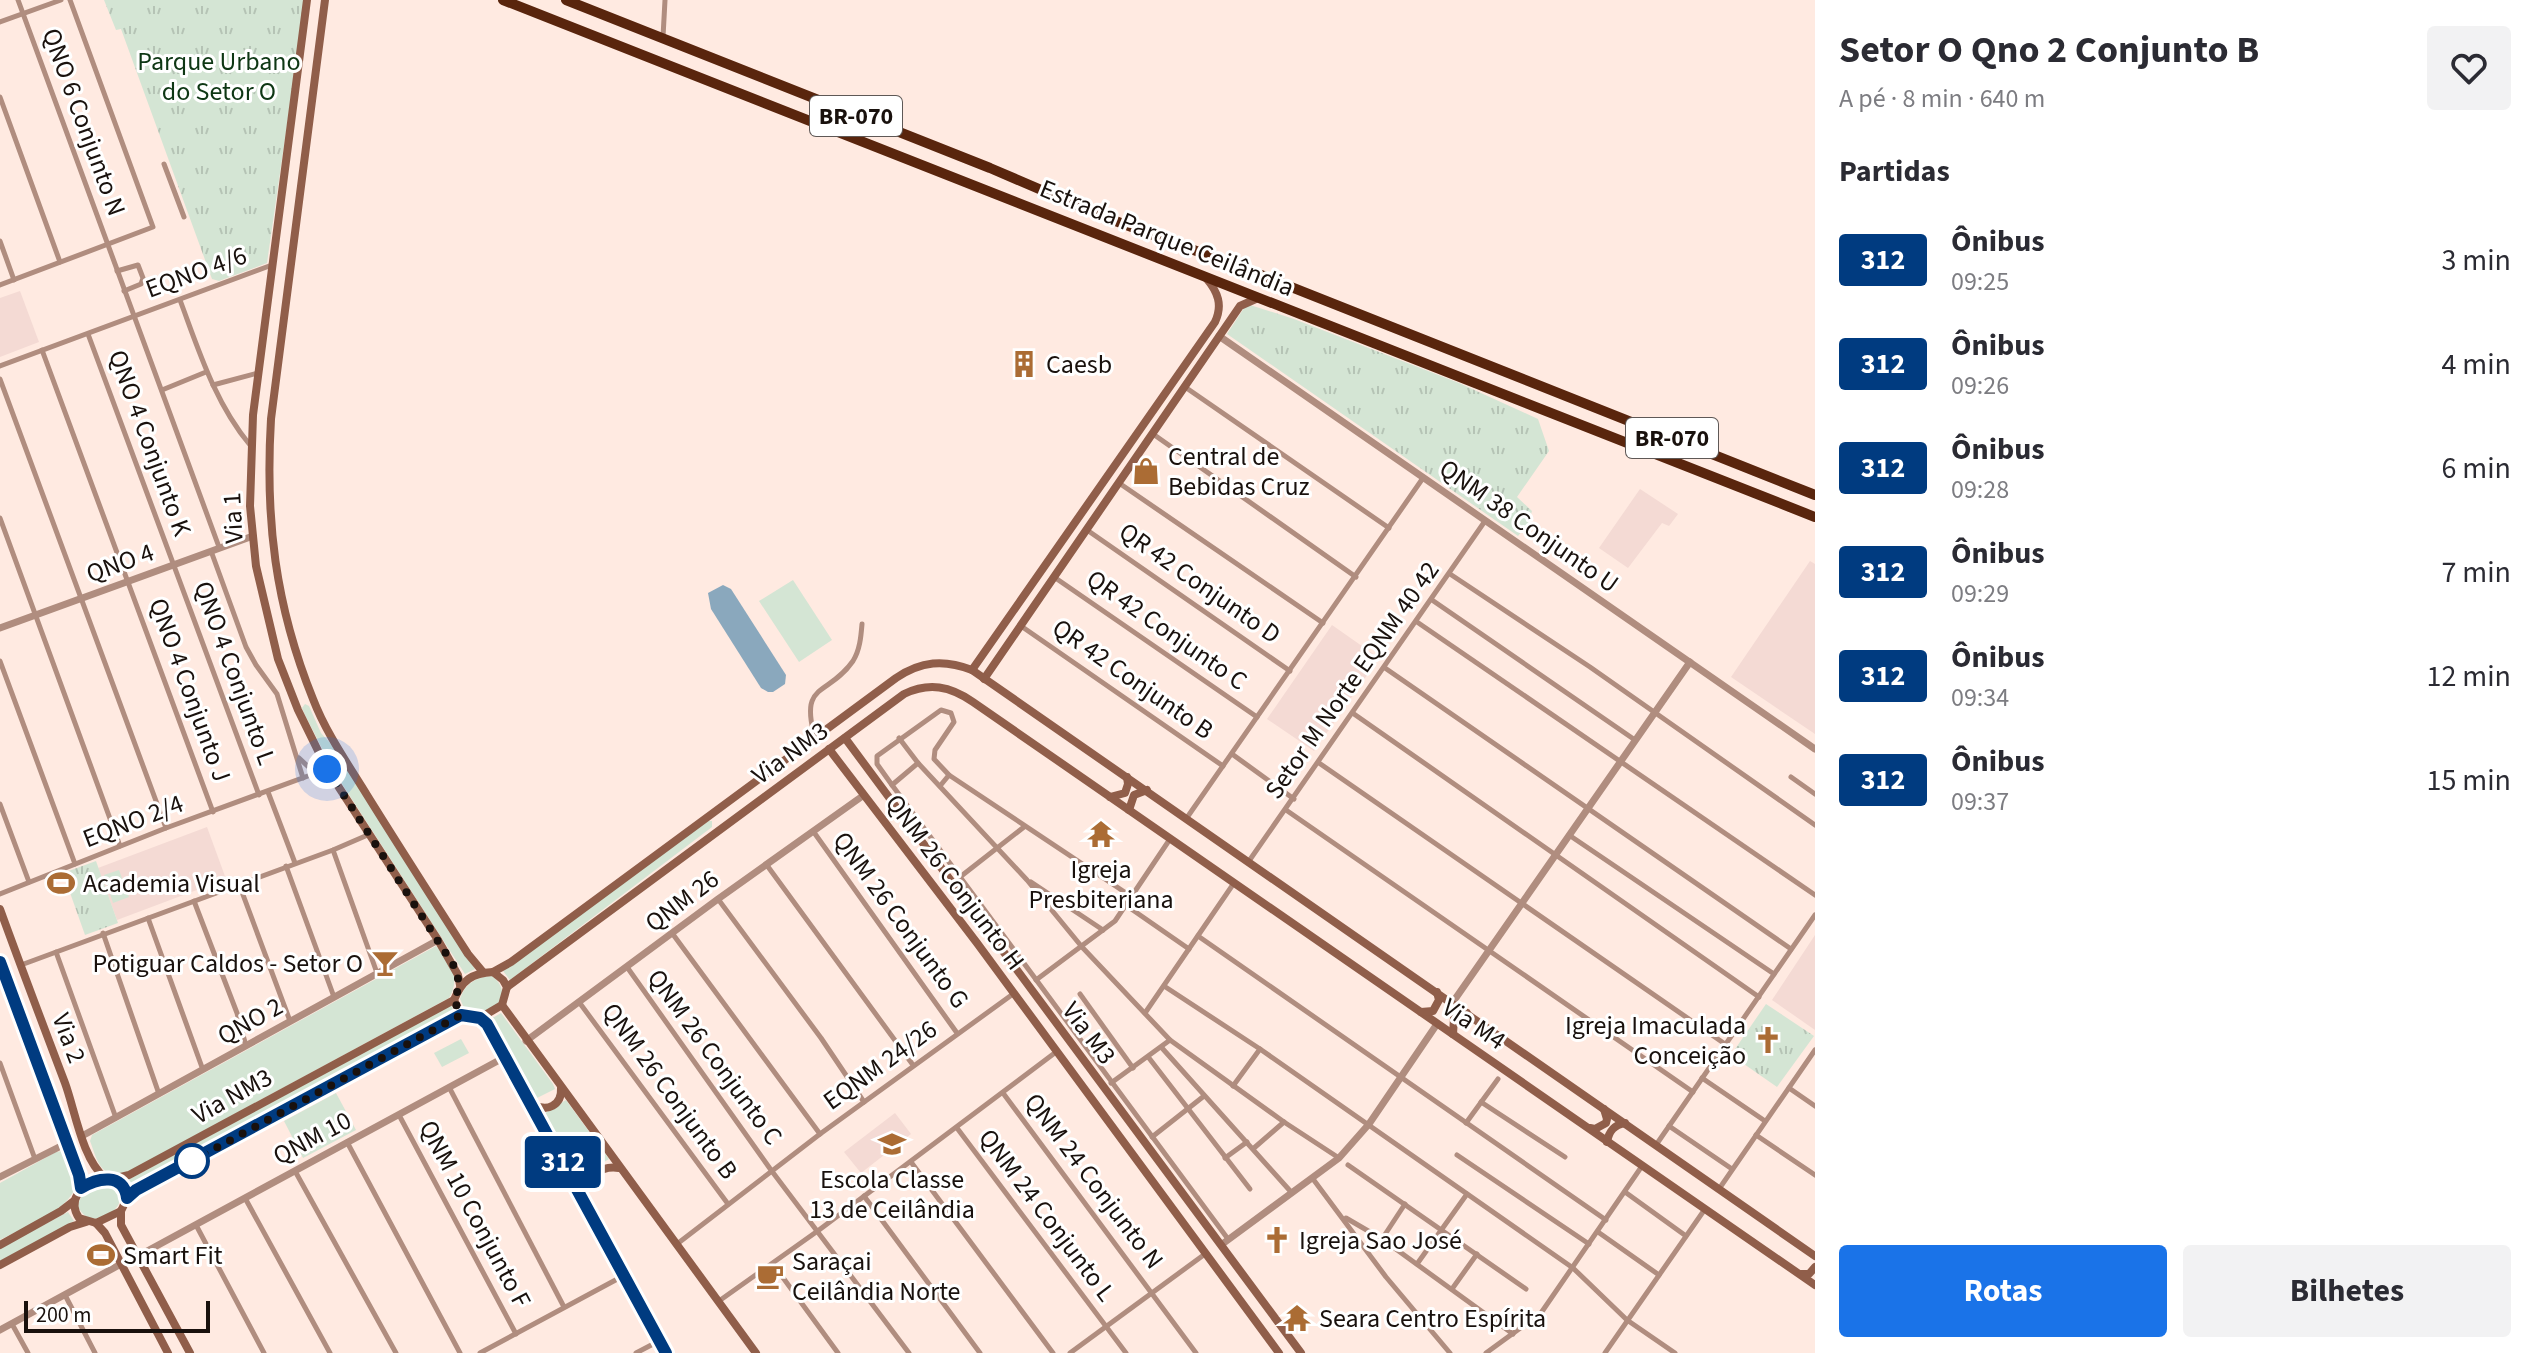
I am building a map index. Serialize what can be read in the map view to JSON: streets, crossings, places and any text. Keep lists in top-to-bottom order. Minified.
{"streets":{"highway":["BR-070","Estrada Parque Ceilândia"],"main road":["Via 1","Via NM3","QNM 26 Conjunto H","Via M4","Via M3","Via 2"],"street":["QNO 6 Conjunto N","EQNO 4/6","QNO 4 Conjunto K","QNM 38 Conjunto U","QNO 4","QR 42 Conjunto D","QR 42 Conjunto C","QNO 4 Conjunto L","QR 42 Conjunto B","Setor M Norte EQNM 40 42","QNO 4 Conjunto J","EQNO 2/4","QNM 26","QNM 26 Conjunto G","QNO 2","QNM 26 Conjunto C","EQNM 24/26","QNM 26 Conjunto B","QNM 10","QNM 24 Conjunto N","QNM 10 Conjunto F","QNM 24 Conjunto L"]},"crossings":[["QNO 6 Conjunto N","EQNO 4/6"],["EQNO 4/6","QNO 4 Conjunto K"],["EQNO 4/6","Via 1"],["EQNO 4/6","QNO 4 Conjunto J"],["QNO 4 Conjunto K","QNO 4"],["QNO 4 Conjunto K","QNO 4 Conjunto L"],["Via 1","QNO 4"],["Via 1","Via NM3"],["Via 1","EQNO 2/4"],["Via 1","QNO 2"],["QNM 38 Conjunto U","Setor M Norte EQNM 40 42"],["QNO 4","QNO 4 Conjunto L"],["QNO 4","QNO 4 Conjunto J"],["QNO 4 Conjunto L","EQNO 2/4"],["Setor M Norte EQNM 40 42","Via M4"],["QNO 4 Conjunto J","EQNO 2/4"],["Via NM3","Via M4"],["Via NM3","Via M3"],["Via NM3","Via 2"],["QNM 26 Conjunto H","QNM 26"],["QNM 26 Conjunto H","Via M3"],["QNM 26 Conjunto H","EQNM 24/26"],["QNM 26","QNM 26 Conjunto G"],["QNM 26","QNM 26 Conjunto C"],["QNM 26","QNM 26 Conjunto B"],["QNM 26 Conjunto G","EQNM 24/26"],["QNO 2","Via 2"],["Via M3","EQNM 24/26"],["QNM 26 Conjunto C","EQNM 24/26"],["EQNM 24/26","QNM 26 Conjunto B"],["QNM 10","QNM 10 Conjunto F"]],"parks":["Parque Urbano do Setor O"],"places":{"building":["Caesb"],"shop":["Central de Bebidas Cruz"],"temple":["Igreja Presbiteriana","Seara Centro Espírita"],"sports":["Academia Visual","Smart Fit"],"bar":["Potiguar Caldos - Setor O"],"church":["Igreja Imaculada Conceição","Igreja Sao José"],"school or university":["Escola Classe 13 de Ceilândia"],"cafe":["Saraçai Ceilândia Norte"]},"lines":["bus line 312"],"scale_bar":"200 m","page":{"on_map":"312","heading":[["Setor O Qno 2 Conjunto B","A pé · 8 min · 640 m"],"Partidas"],"list":[{"mark":"312","name":"Ônibus","note":"09:25","value":"3 min"},{"mark":"312","name":"Ônibus","note":"09:26","value":"4 min"},{"mark":"312","name":"Ônibus","note":"09:28","value":"6 min"},{"mark":"312","name":"Ônibus","note":"09:29","value":"7 min"},{"mark":"312","name":"Ônibus","note":"09:34","value":"12 min"},{"mark":"312","name":"Ônibus","note":"09:37","value":"15 min"}],"buttons":["Rotas","Bilhetes"],"scale":"200 m"}}
